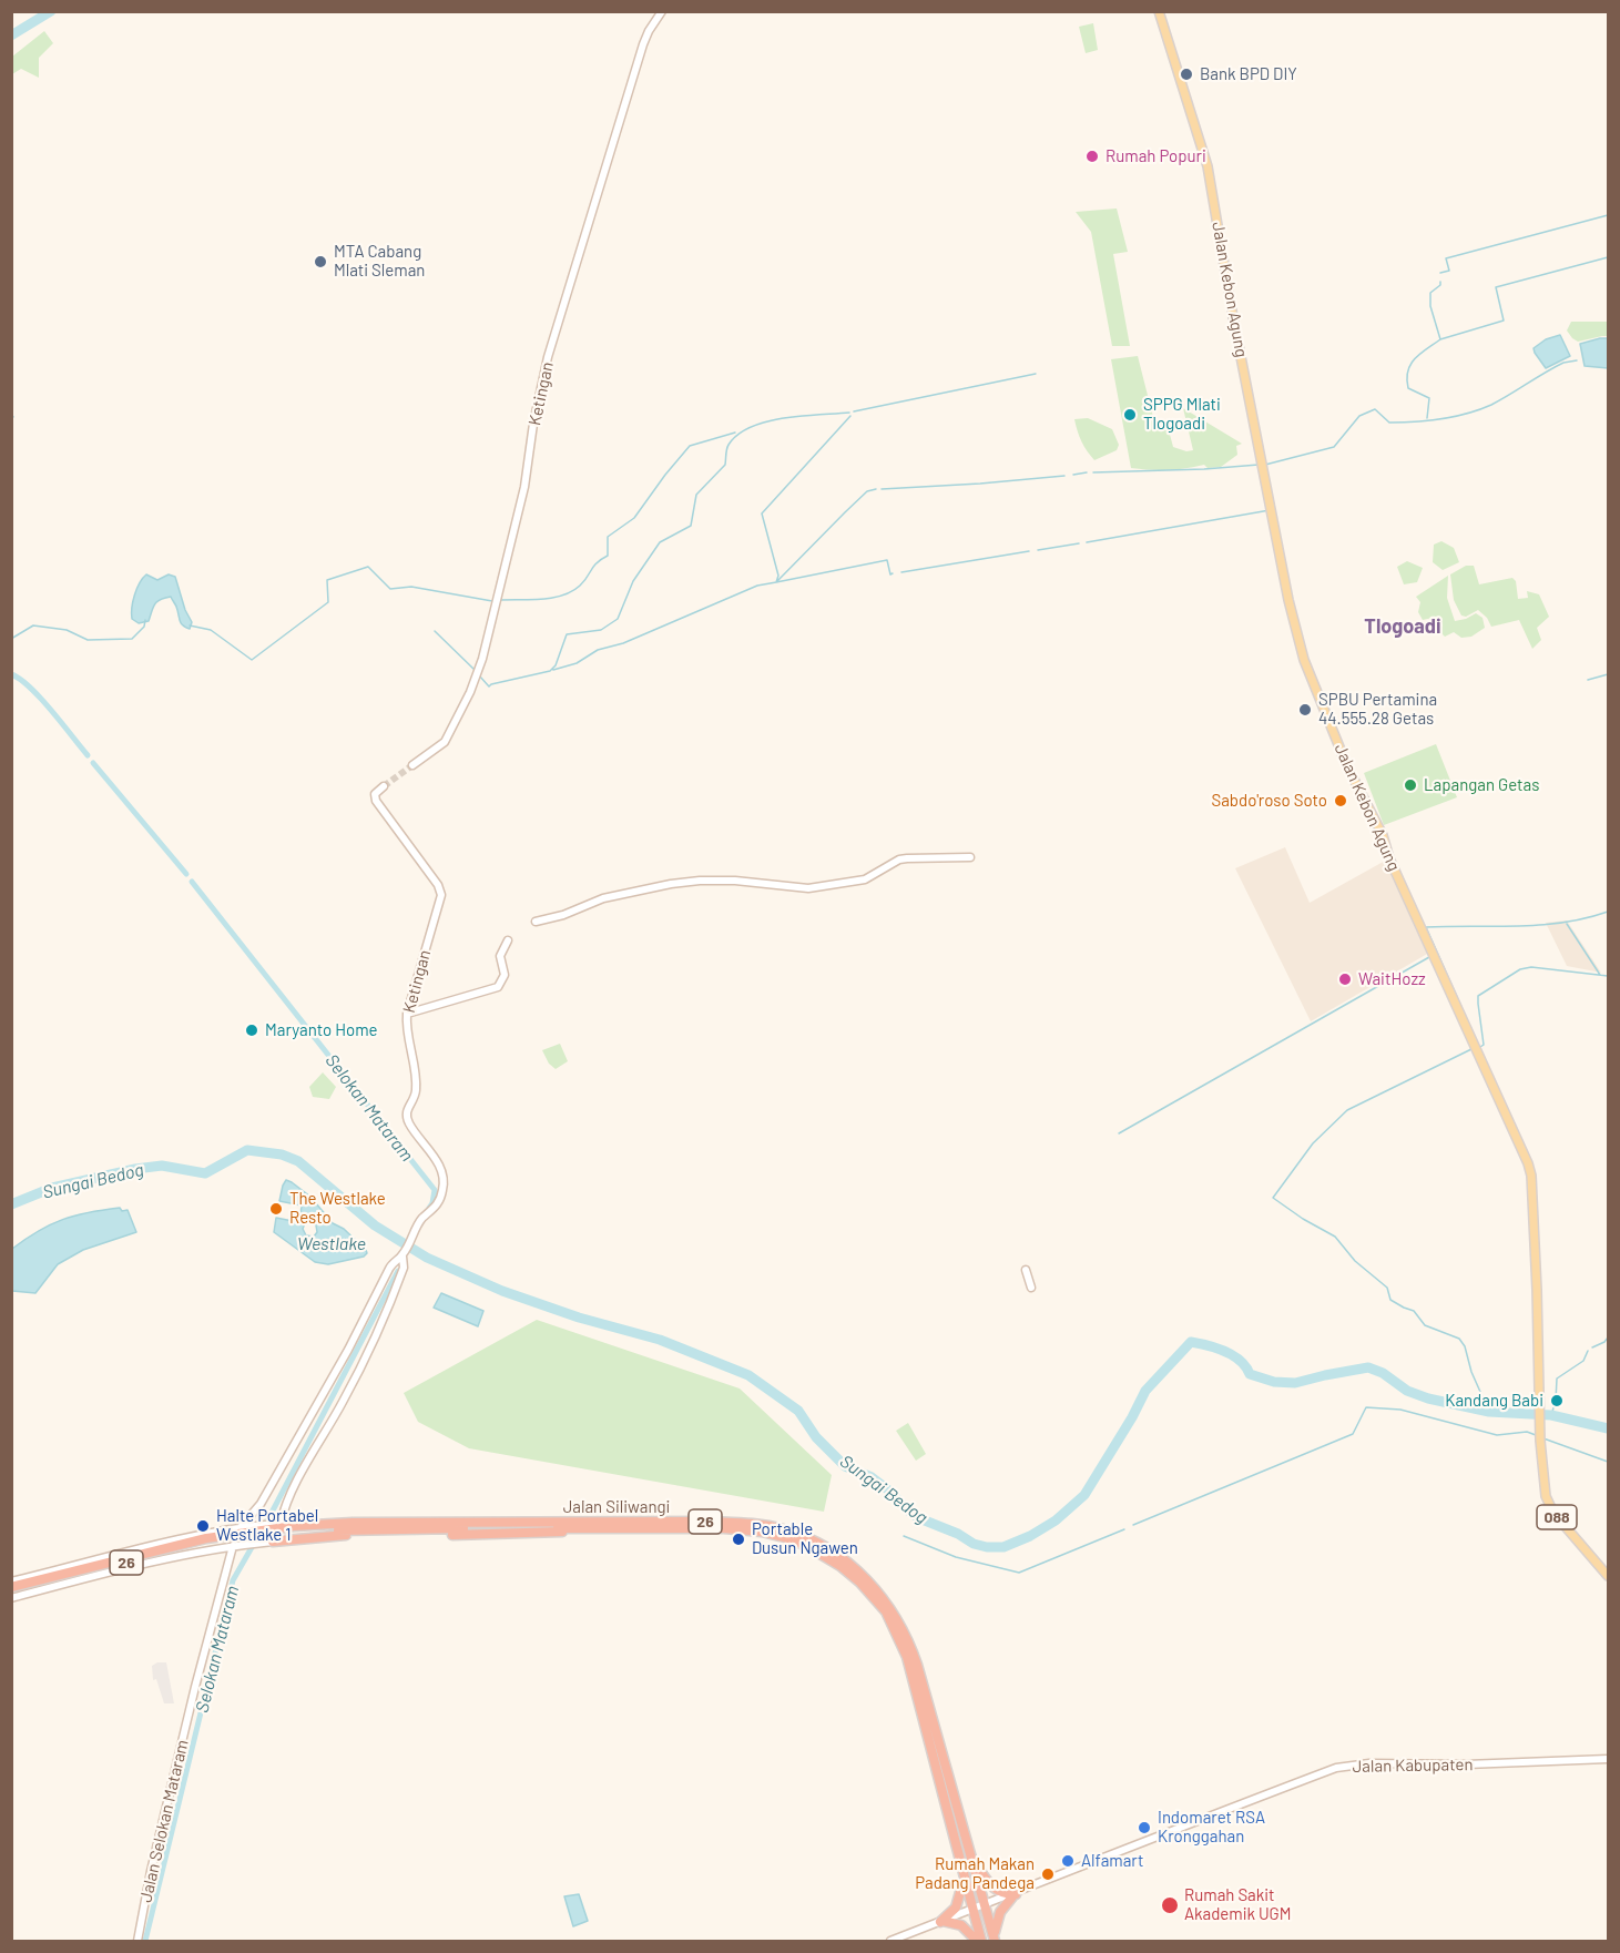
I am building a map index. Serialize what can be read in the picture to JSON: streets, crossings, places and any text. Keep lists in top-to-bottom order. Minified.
{"streets":{"highway":["Jalan Siliwangi","26"],"main road":["Jalan Kebon Agung","088"],"street":["Ketingan","Jalan Kabupaten","Jalan Selokan Mataram"]},"crossings":[["Ketingan","Jalan Selokan Mataram"],["Jalan Siliwangi","Jalan Kabupaten"],["Jalan Siliwangi","Jalan Selokan Mataram"]],"districts":["Tlogoadi"],"water":["Selokan Mataram","Sungai Bedog","Westlake"],"places":["Bank BPD DIY","Rumah Popuri","MTA Cabang Mlati Sleman","SPPG Mlati Tlogoadi","SPBU Pertamina 44.555.28 Getas","Lapangan Getas","Sabdo'roso Soto","WaitHozz","Maryanto Home","The Westlake Resto","Kandang Babi","Halte Portabel Westlake 1","Portable Dusun Ngawen","Indomaret RSA Kronggahan","Alfamart","Rumah Makan Padang Pandega","Rumah Sakit Akademik UGM"]}
